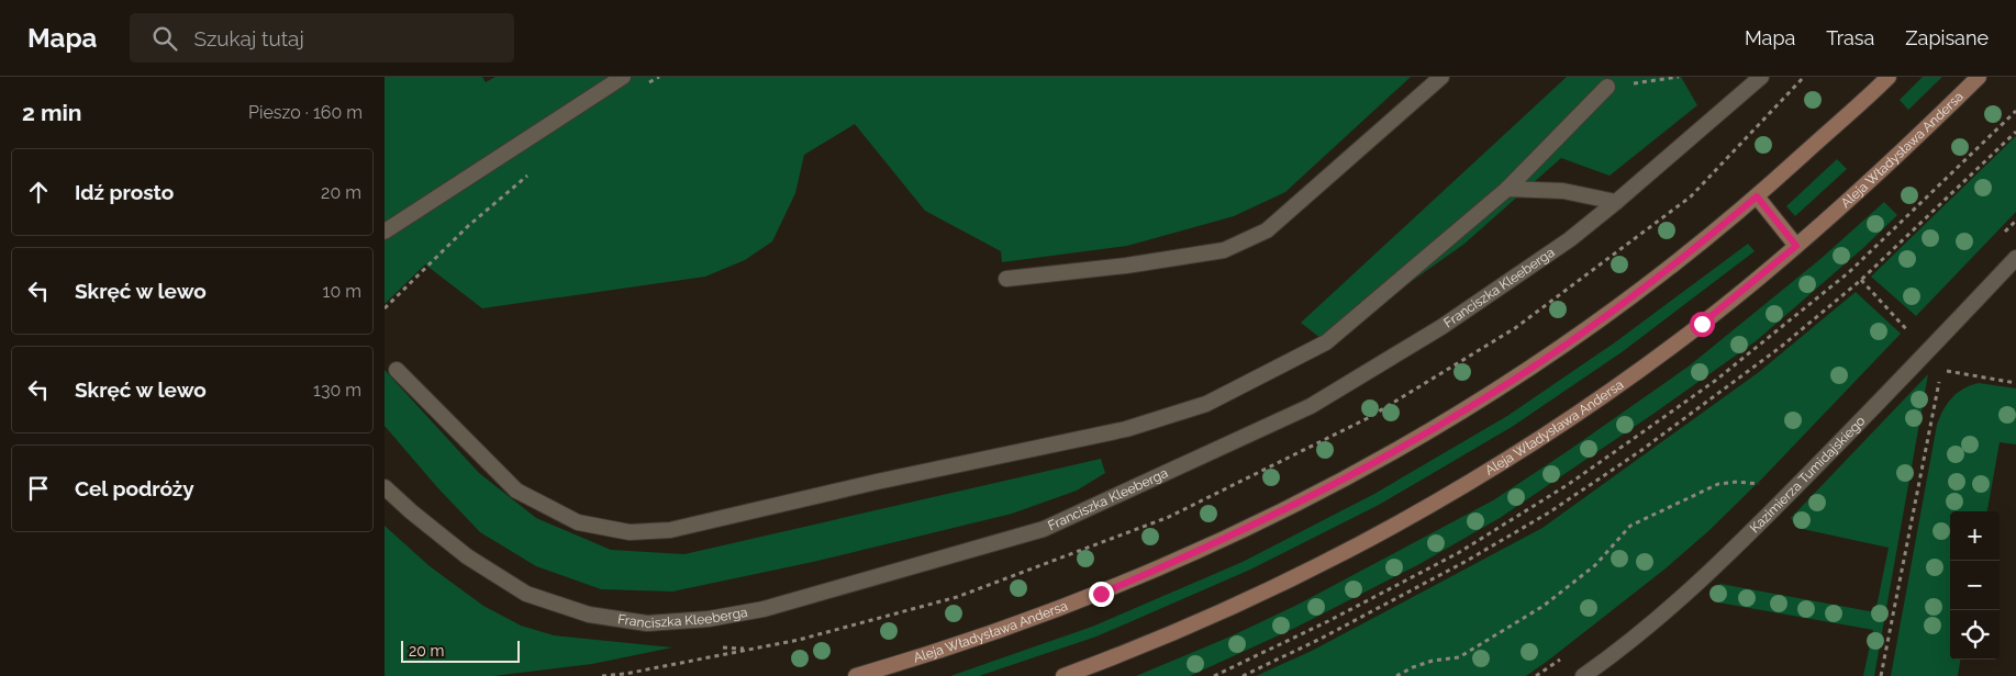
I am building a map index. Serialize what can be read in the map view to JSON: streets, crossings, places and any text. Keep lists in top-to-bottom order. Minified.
{"streets":{"main road":["Aleja Władysława Andersa"],"street":["Franciszka Kleeberga","Kazimierza Tumidajskiego"]},"scale_bar":"20 m","page":{"header":"Mapa","search":"Szukaj tutaj","nav":["Mapa","Trasa","Zapisane"],"heading":["2 min","Pieszo · 160 m"],"list":[["Idź prosto","20 m"],["Skręć w lewo","10 m"],["Skręć w lewo","130 m"],"Cel podróży"],"map_buttons":["+","−"],"scale":"20 m"}}
